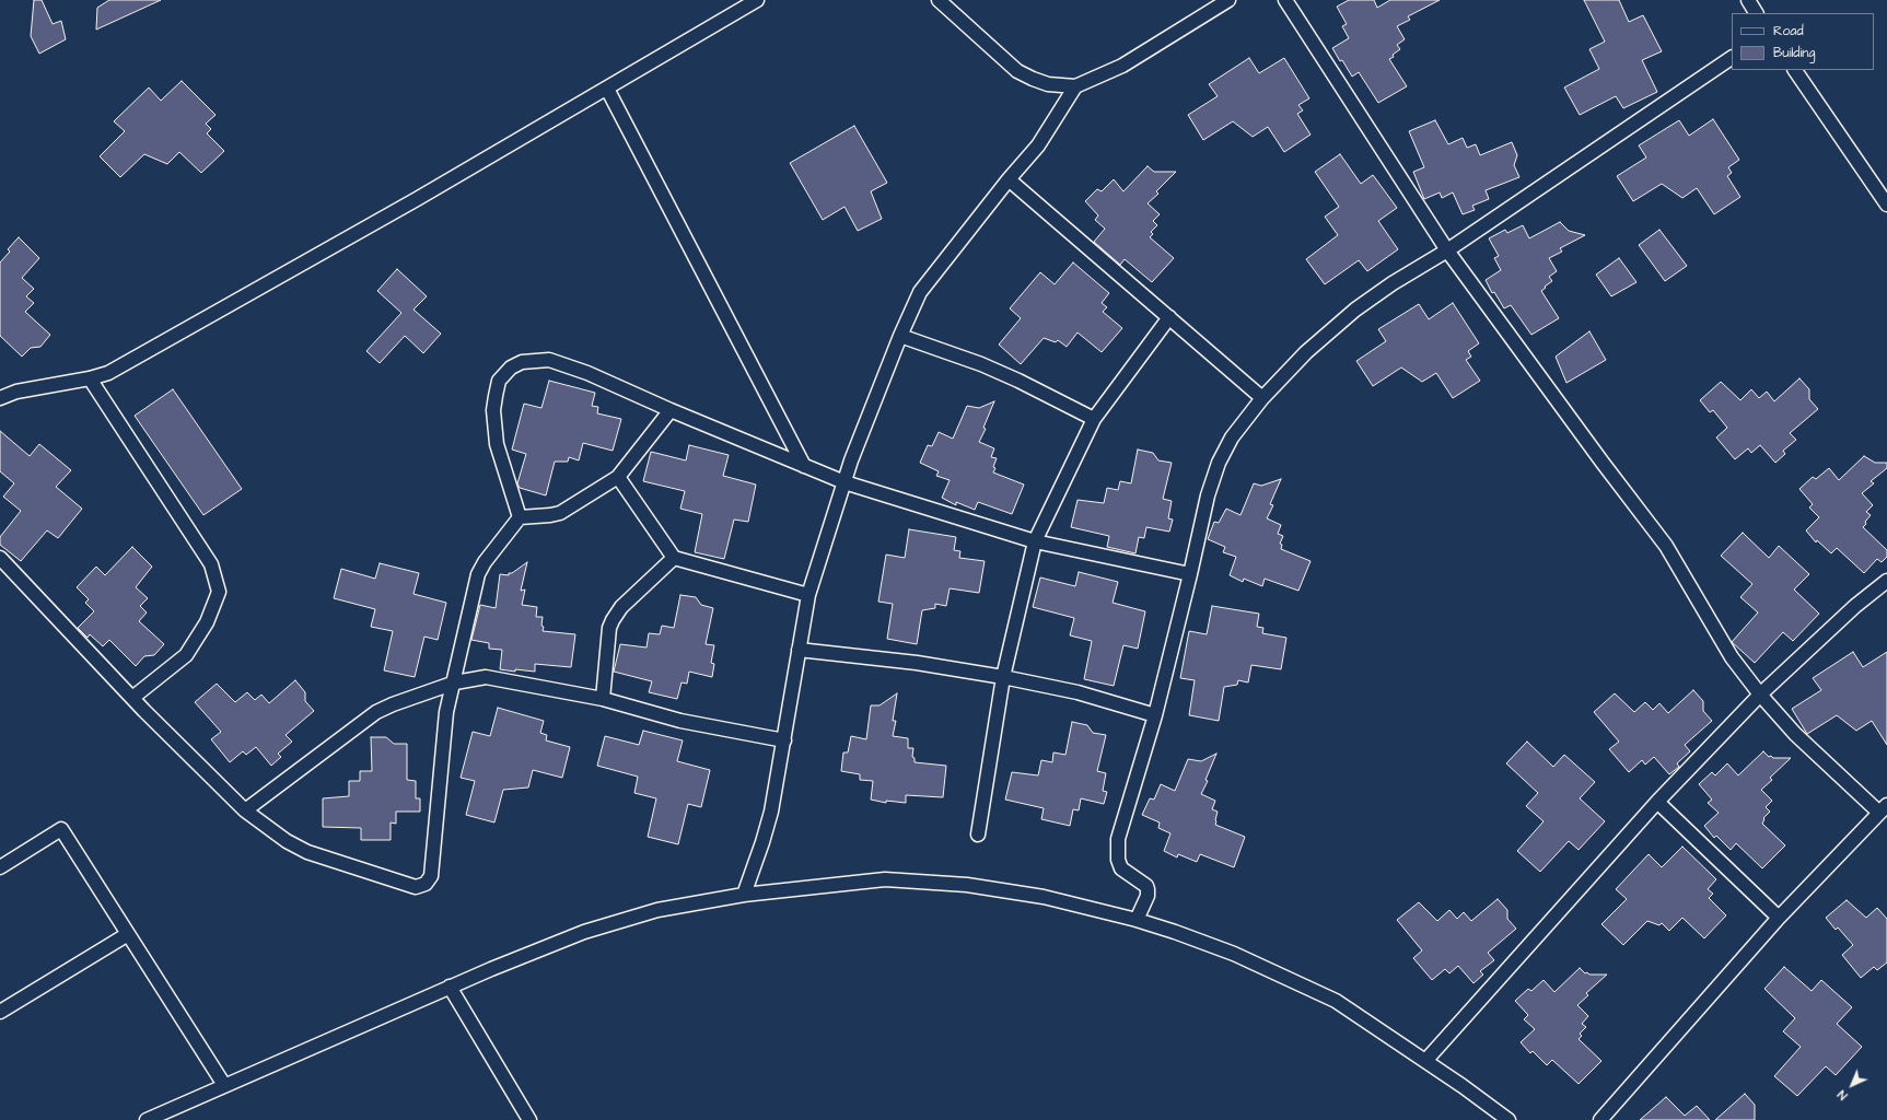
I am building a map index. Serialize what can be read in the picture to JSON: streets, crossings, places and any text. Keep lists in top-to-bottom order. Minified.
{"legend":["Road","Building"],"north":"bottom left"}
